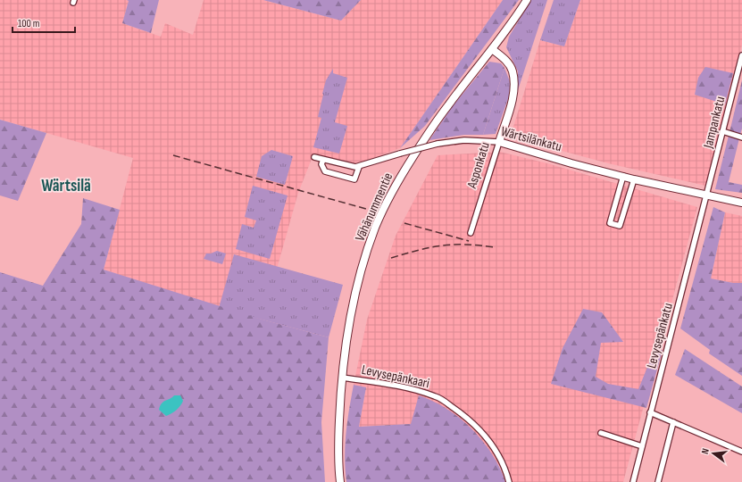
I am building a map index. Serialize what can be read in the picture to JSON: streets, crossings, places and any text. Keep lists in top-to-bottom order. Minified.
{"streets":{"main road":["Wärtsilänkatu","Asponkatu","Vähänummentie"],"street":["Jampankatu","Levysepänkatu","Levysepänkaari"]},"crossings":[["Jampankatu","Wärtsilänkatu"],["Jampankatu","Levysepänkatu"],["Wärtsilänkatu","Asponkatu"],["Wärtsilänkatu","Levysepänkatu"],["Asponkatu","Vähänummentie"],["Vähänummentie","Levysepänkaari"]],"districts":["Wärtsilä"],"scale_bar":"100 m","north":"left"}
